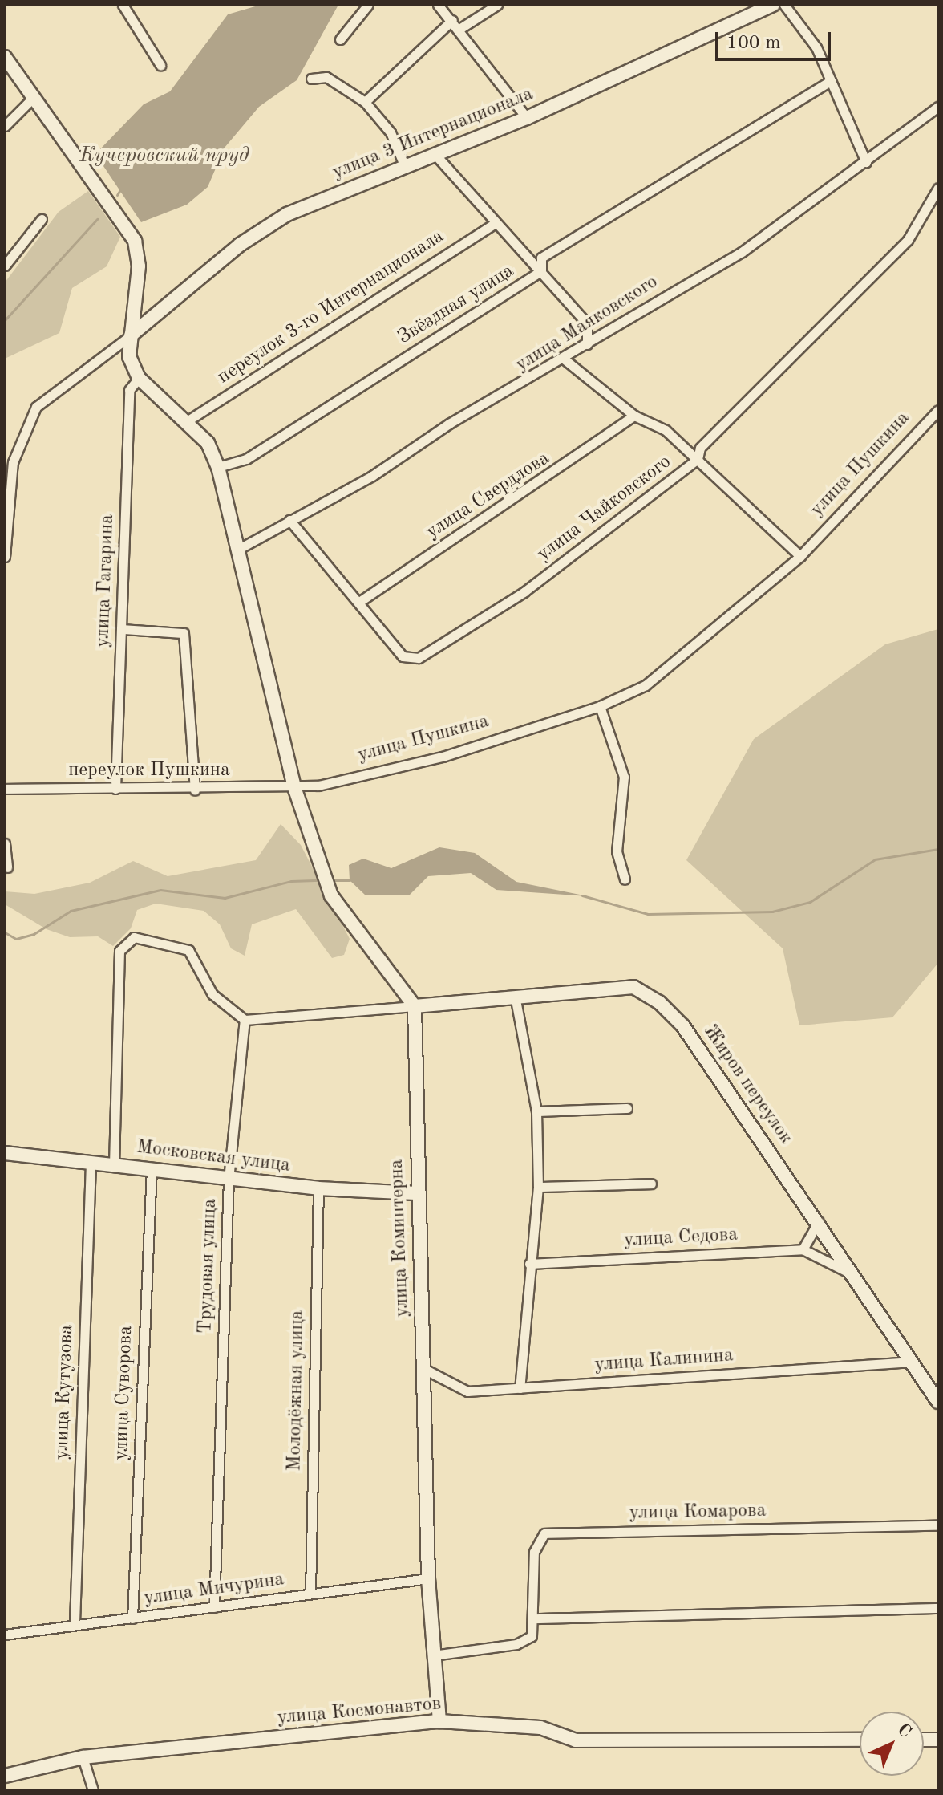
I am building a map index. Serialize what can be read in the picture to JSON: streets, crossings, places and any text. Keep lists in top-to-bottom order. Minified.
{"streets":{"street":["улица 3 Интернационала","Звёздная улица","переулок 3-го Интернационала","улица Маяковского","улица Пушкина","улица Свердлова","улица Чайковского","улица Гагарина","переулок Пушкина","Жиров переулок","Московская улица","улица Коминтерна","улица Седова","Трудовая улица","улица Калинина","Молодёжная улица","улица Кутузова","улица Суворова","улица Комарова","улица Мичурина","улица Космонавтов"]},"crossings":[["улица Маяковского","улица Чайковского"],["улица Пушкина","переулок Пушкина"],["улица Свердлова","улица Чайковского"],["улица Гагарина","переулок Пушкина"],["Жиров переулок","улица Коминтерна"],["Жиров переулок","улица Калинина"],["Московская улица","улица Коминтерна"],["Московская улица","Трудовая улица"],["Московская улица","Молодёжная улица"],["Московская улица","улица Кутузова"],["Московская улица","улица Суворова"],["улица Коминтерна","улица Калинина"],["улица Коминтерна","улица Мичурина"],["улица Коминтерна","улица Космонавтов"],["Трудовая улица","улица Мичурина"],["Молодёжная улица","улица Мичурина"],["улица Кутузова","улица Мичурина"],["улица Суворова","улица Мичурина"]],"water":["Кучеровский пруд"],"scale_bar":"100 m","north":"top right"}
